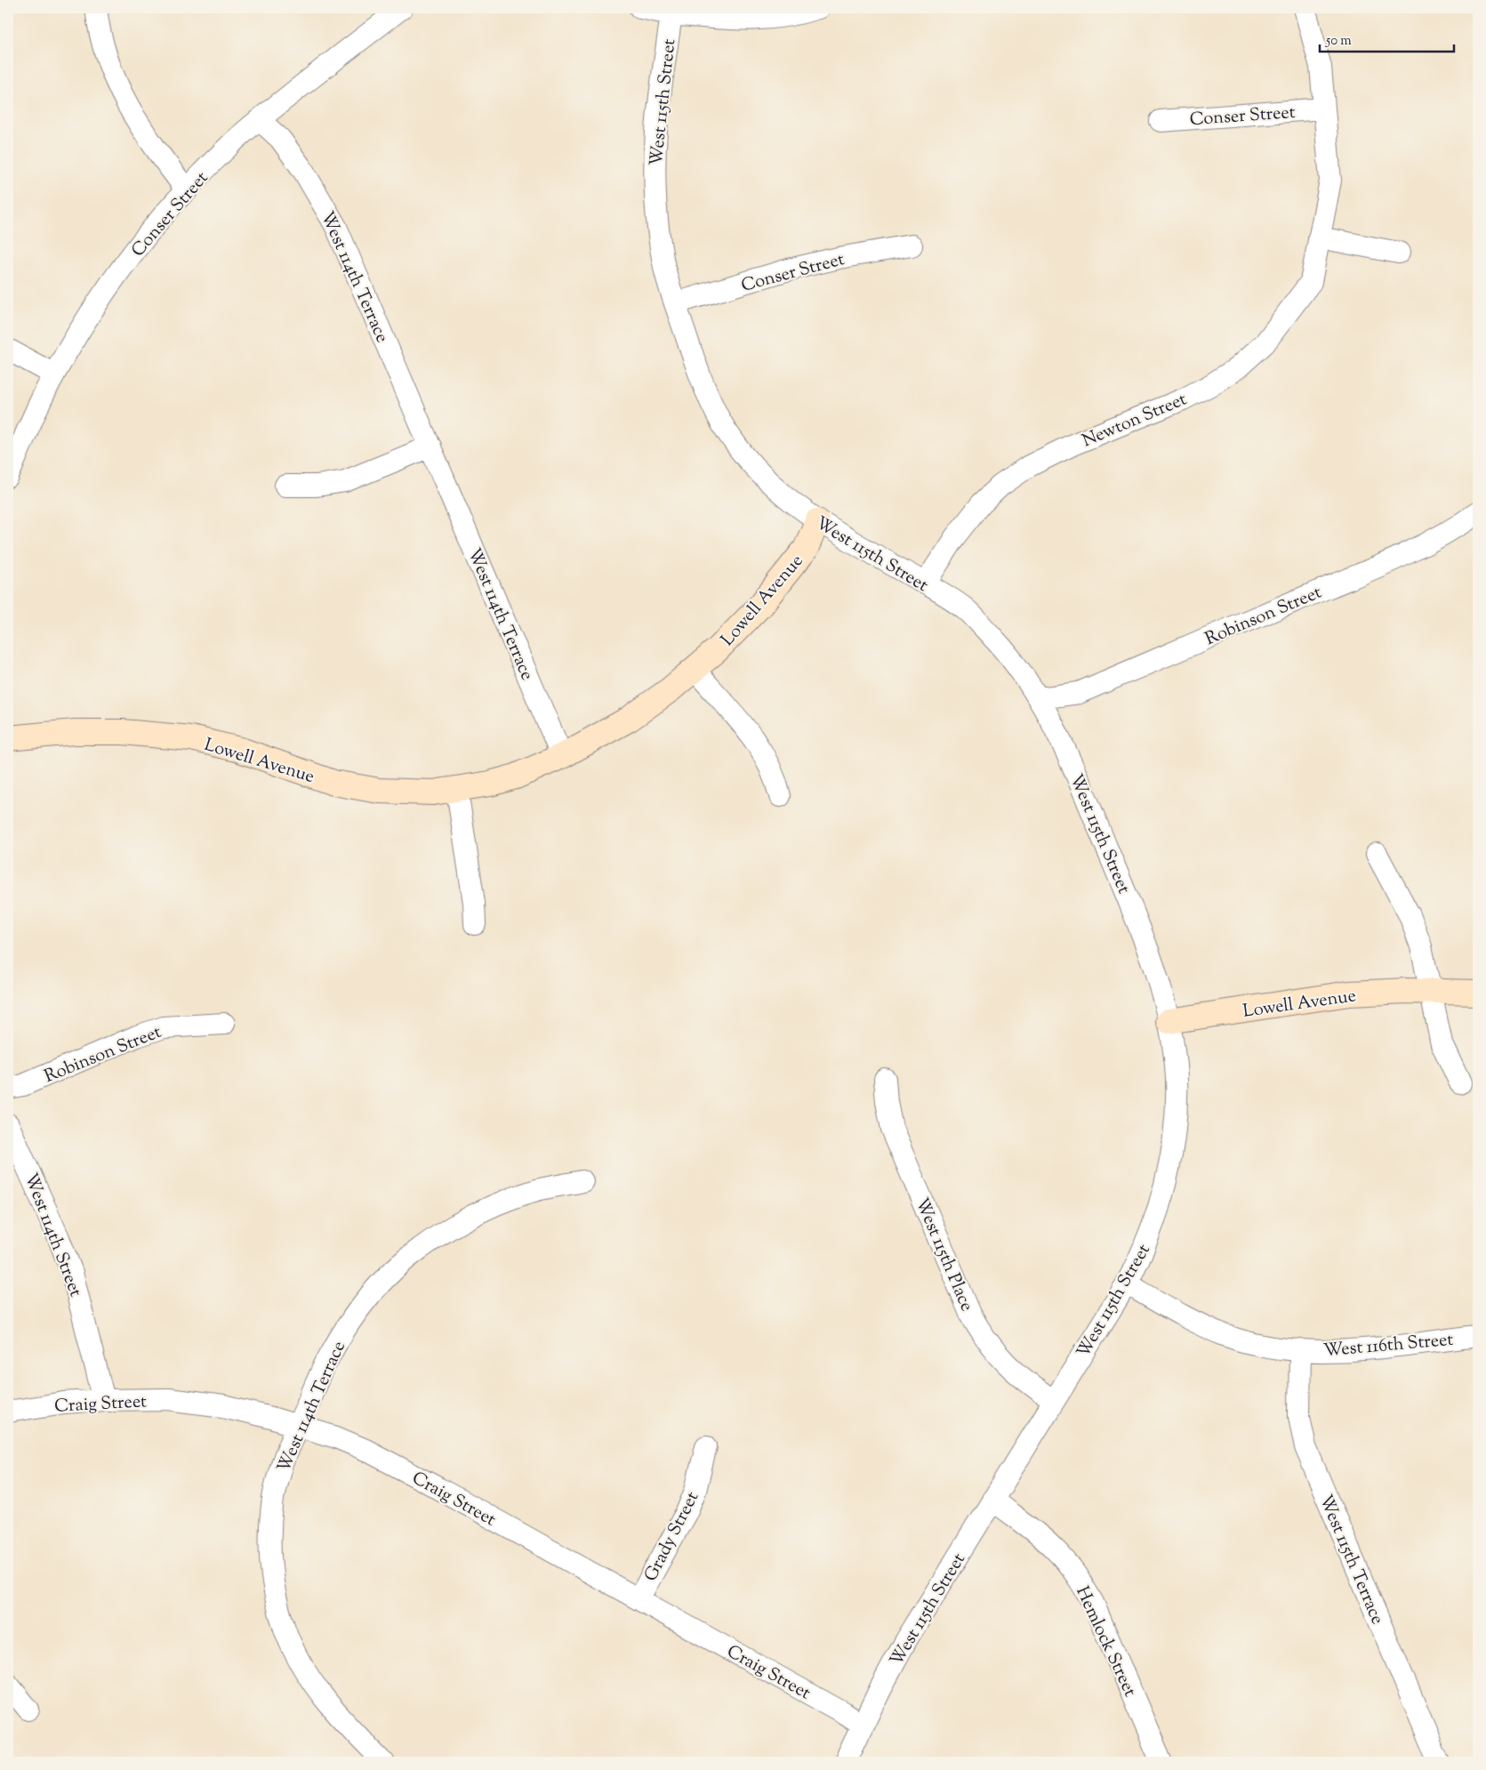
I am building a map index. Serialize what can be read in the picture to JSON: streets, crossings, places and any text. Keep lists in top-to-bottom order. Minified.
{"streets":{"street":["West 115th Street","Conser Street","West 114th Terrace","Newton Street","Lowell Avenue","Robinson Street","West 114th Street","West 115th Place","West 116th Street","Craig Street","Grady Street","West 115th Terrace","Hemlock Street"]},"crossings":[["West 115th Street","Conser Street"],["West 115th Street","Newton Street"],["West 115th Street","Lowell Avenue"],["West 115th Street","Robinson Street"],["West 115th Street","West 115th Place"],["West 115th Street","West 116th Street"],["West 115th Street","Craig Street"],["West 115th Street","Hemlock Street"],["Conser Street","West 114th Terrace"],["Conser Street","Newton Street"],["West 114th Terrace","Lowell Avenue"],["West 114th Terrace","Craig Street"],["West 114th Street","Craig Street"],["West 116th Street","West 115th Terrace"],["Craig Street","Grady Street"]],"scale_bar":"50 m"}
